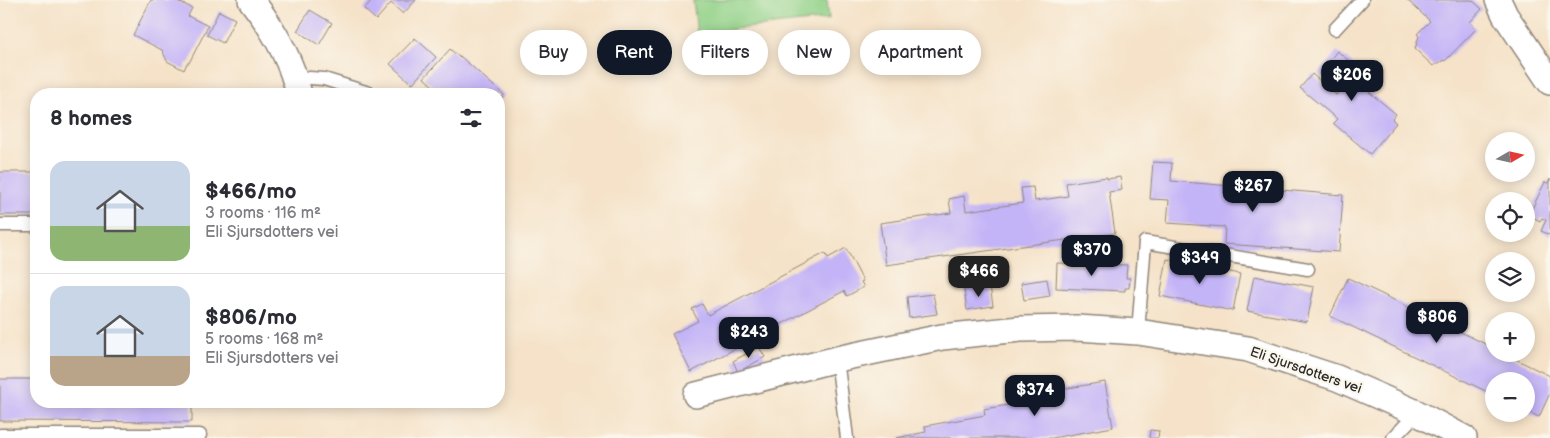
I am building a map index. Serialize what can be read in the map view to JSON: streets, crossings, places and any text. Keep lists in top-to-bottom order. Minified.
{"streets":{"street":["Eli Sjursdotters vei"]},"north":"right","page":{"chip":["Buy","Rent","Filters","New","Apartment"],"price":["$206","$267","$370","$349","$466","$806","$243","$374"],"heading":"8 homes","map_buttons":["+","−"],"list":[{"name":"$466/mo","note":"3 rooms · 116 m² · Eli Sjursdotters vei"},{"name":"$806/mo","note":"5 rooms · 168 m² · Eli Sjursdotters vei"}]}}
